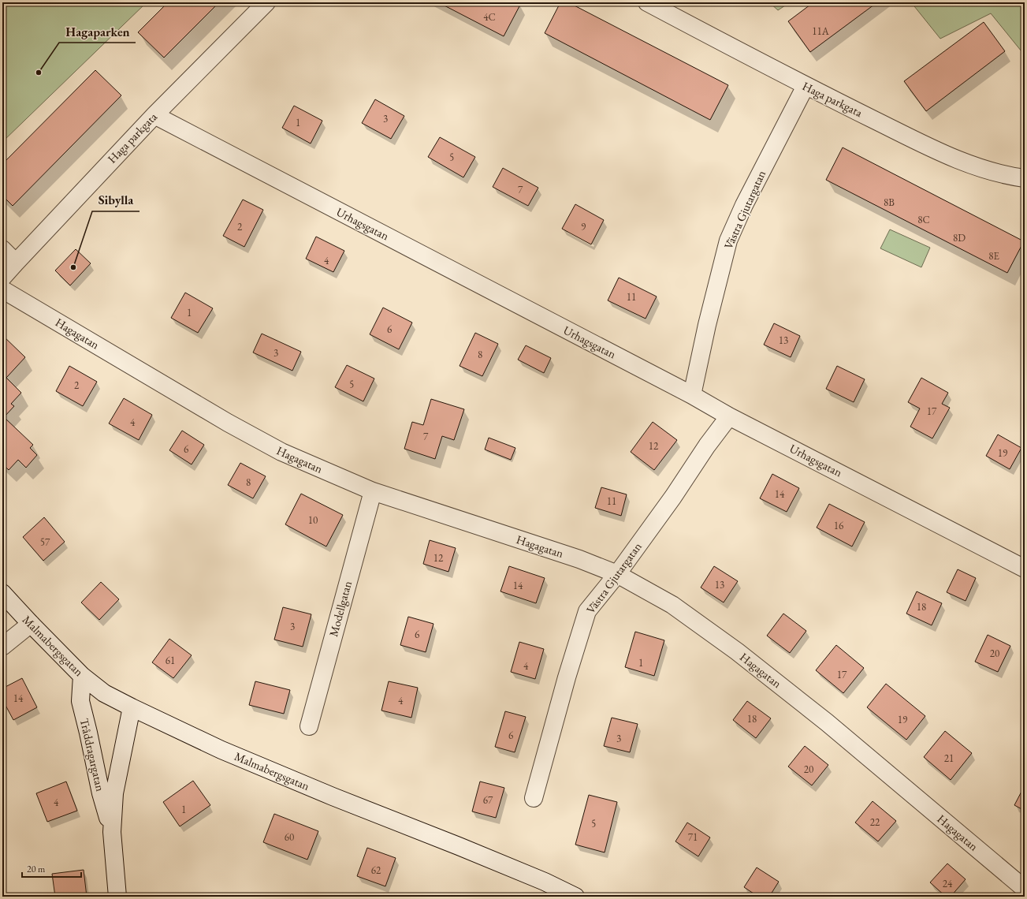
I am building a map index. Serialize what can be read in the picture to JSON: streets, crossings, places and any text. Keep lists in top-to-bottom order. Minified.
{"streets":{"street":["Haga parkgata","Västra Gjutargatan","Urhagsgatan","Hagagatan","Modellgatan","Malmabergsgatan","Tråddragargatan"]},"crossings":[["Haga parkgata","Västra Gjutargatan"],["Haga parkgata","Urhagsgatan"],["Västra Gjutargatan","Urhagsgatan"],["Västra Gjutargatan","Hagagatan"],["Hagagatan","Modellgatan"],["Malmabergsgatan","Tråddragargatan"]],"places":["Hagaparken","Sibylla"],"house_numbers":["4C","11A","3","1","5","7","8B","8C","2","9","8D","8E","4","11","1","6","13","3","8","5","2","17","4","7","12","6","19","8","14","11","10","16","57","12","13","14","18","3","6","20","61","1","4","17","14","4","18","19","6","3","21","20","67","4","1","22","5","60","71","62","24"],"scale_bar":"20 m"}
